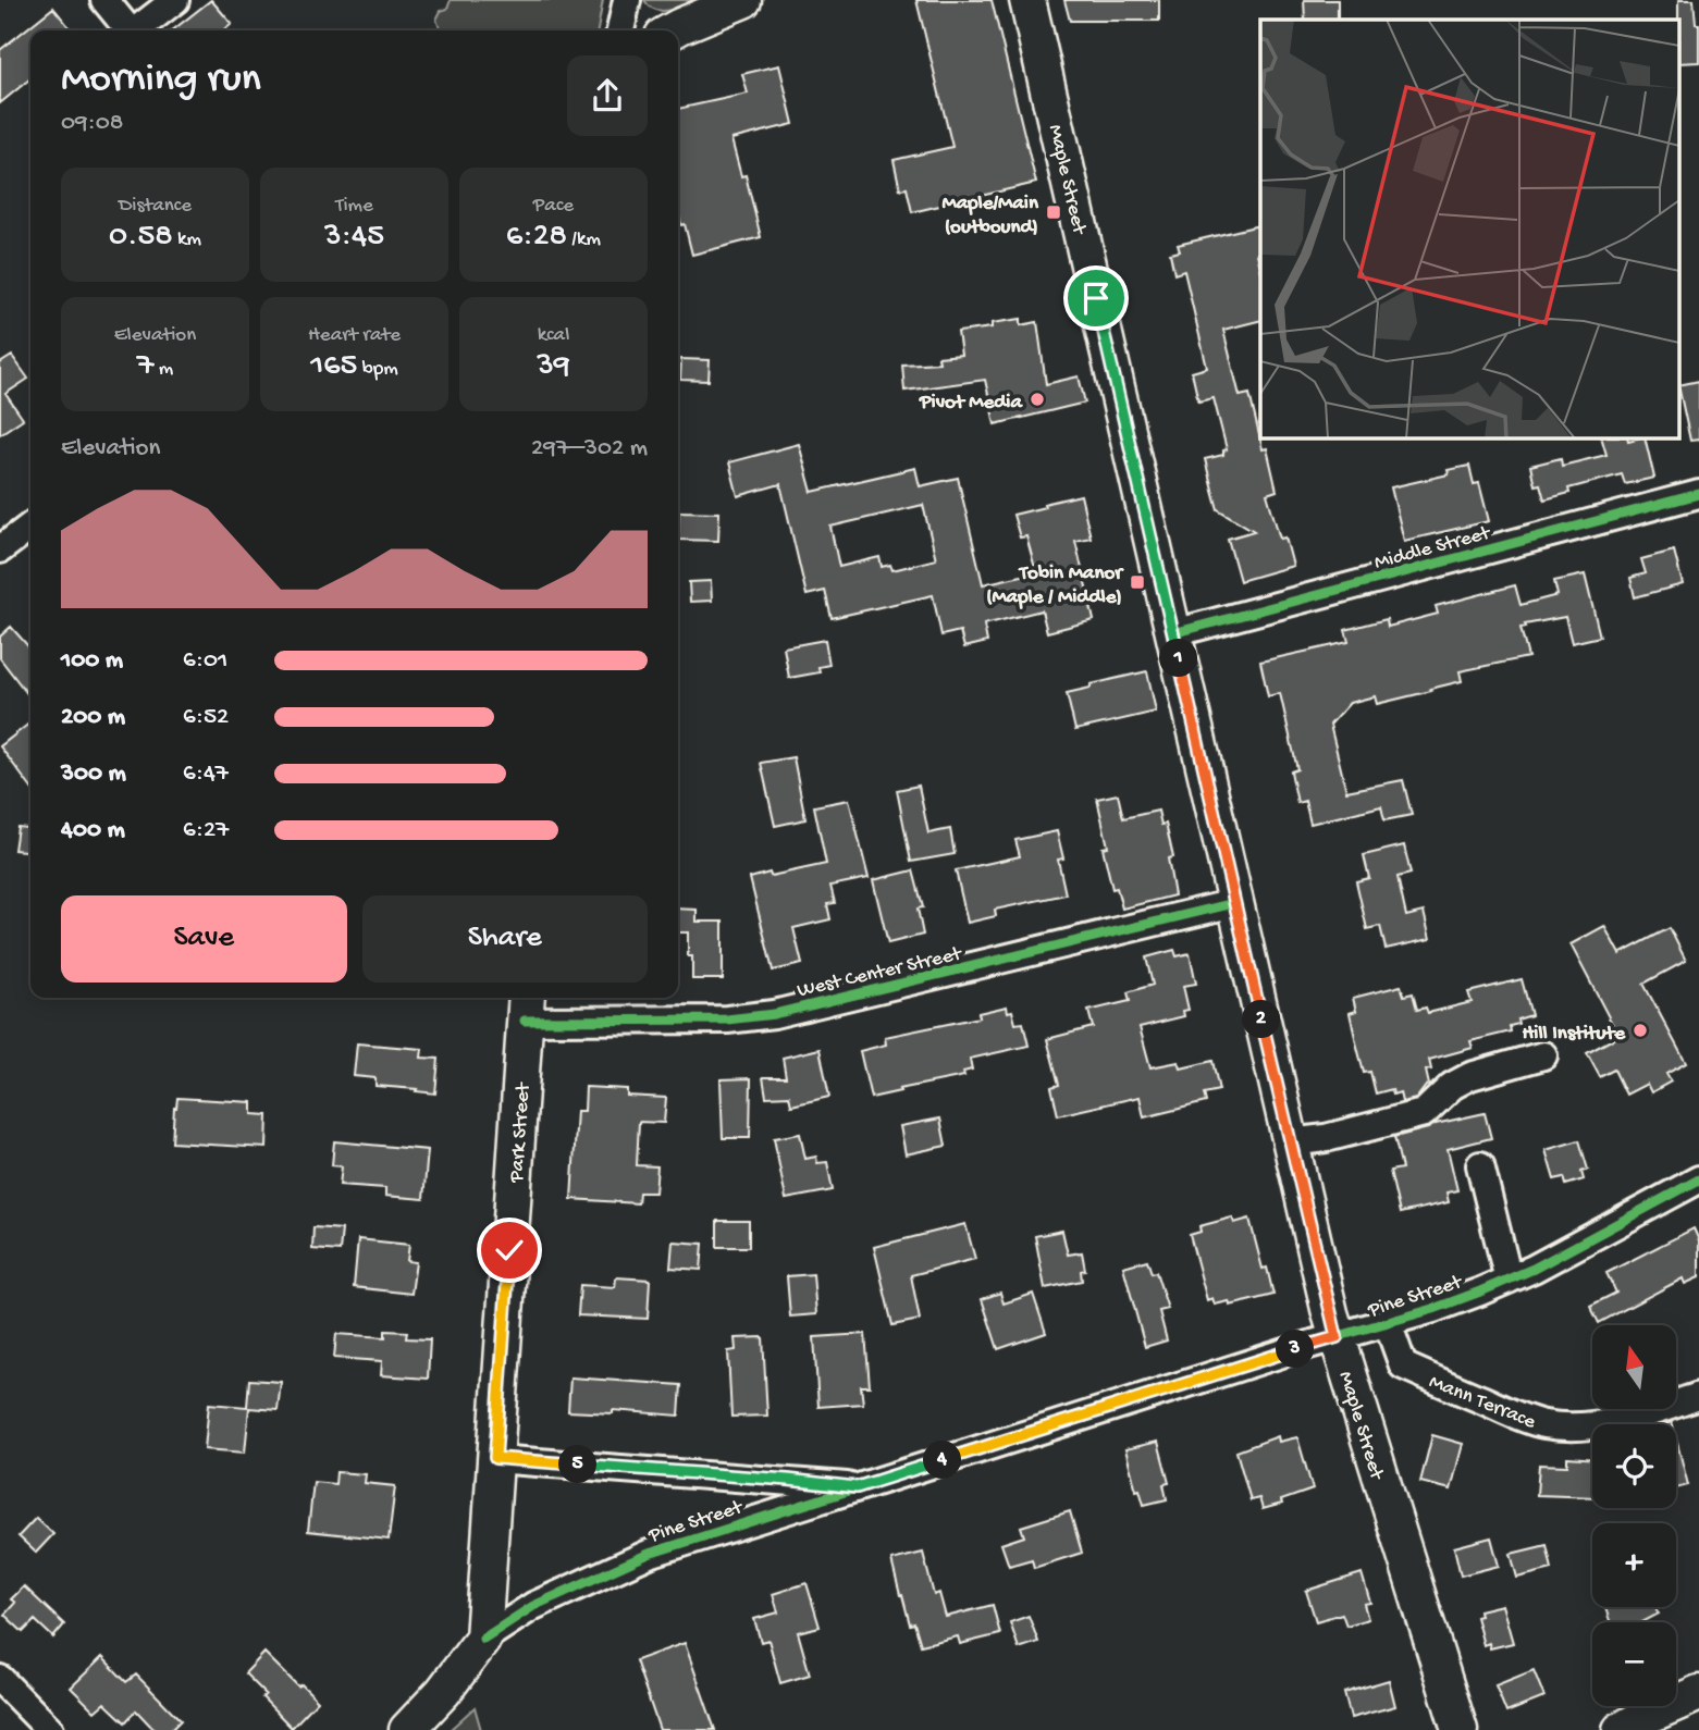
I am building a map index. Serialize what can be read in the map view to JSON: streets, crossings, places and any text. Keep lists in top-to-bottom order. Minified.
{"streets":{"main road":["Maple Street","Park Street","Pine Street"],"street":["Middle Street","West Center Street","Mann Terrace"]},"crossings":[["Maple Street","Middle Street"],["Maple Street","West Center Street"],["Maple Street","Pine Street"],["West Center Street","Park Street"],["Park Street","Pine Street"],["Pine Street","Mann Terrace"]],"places":{"transit":["Maple/Main (outbound)","Tobin Manor (Maple / Middle)"],"other":["Pivot Media","Hill Institute"]},"north":"top","page":{"heading":["Morning run","09:08"],"stats":[["Distance","0.58 km"],["Time","3:45"],["Pace","6:28 /km"],["Elevation","7 m"],["Heart rate","165 bpm"],["kcal","39"]],"chart":["Elevation","297–302 m"],"list":[{"name":"100 m","note":"6:01"},{"name":"200 m","note":"6:52"},{"name":"300 m","note":"6:47"},{"name":"400 m","note":"6:27"}],"pins":["1","2","3","4","5"],"buttons":["Save","Share"],"map_buttons":["+","−"]}}
